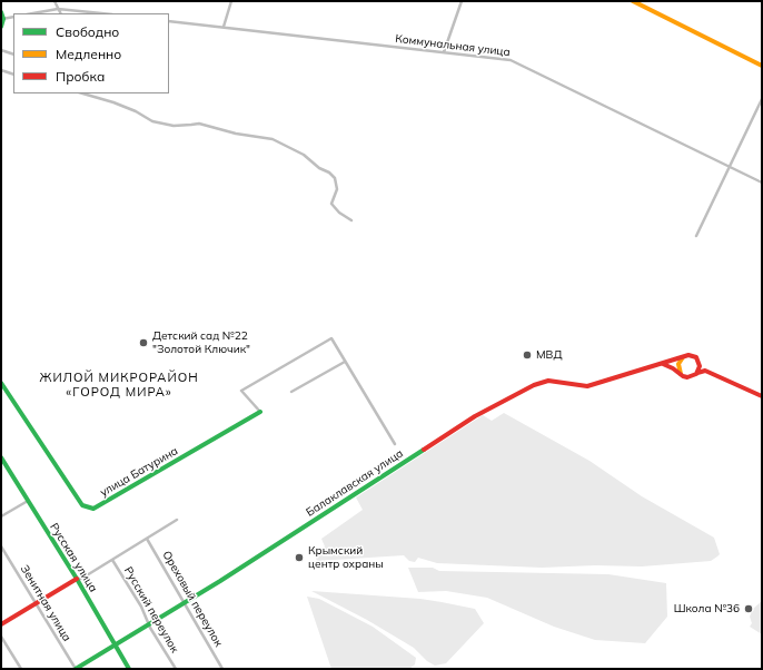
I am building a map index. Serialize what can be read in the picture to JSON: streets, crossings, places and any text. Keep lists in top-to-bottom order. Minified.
{"streets":{"main road":["улица Батурина","Балаклавская улица","Русская улица"],"street":["Коммунальная улица","Ореховый переулок","Зенитная улица","Русский переулок"]},"crossings":[["Балаклавская улица","Русская улица"],["Балаклавская улица","Ореховый переулок"],["Балаклавская улица","Зенитная улица"],["Балаклавская улица","Русский переулок"]],"districts":["ЖИЛОЙ МИКРОРАЙОН «ГОРОД МИРА»"],"places":["Детский сад №22 \"Золотой Ключик\"","МВД","Крымский центр охраны","Школа №36"],"legend":["Свободно","Медленно","Пробка"]}
